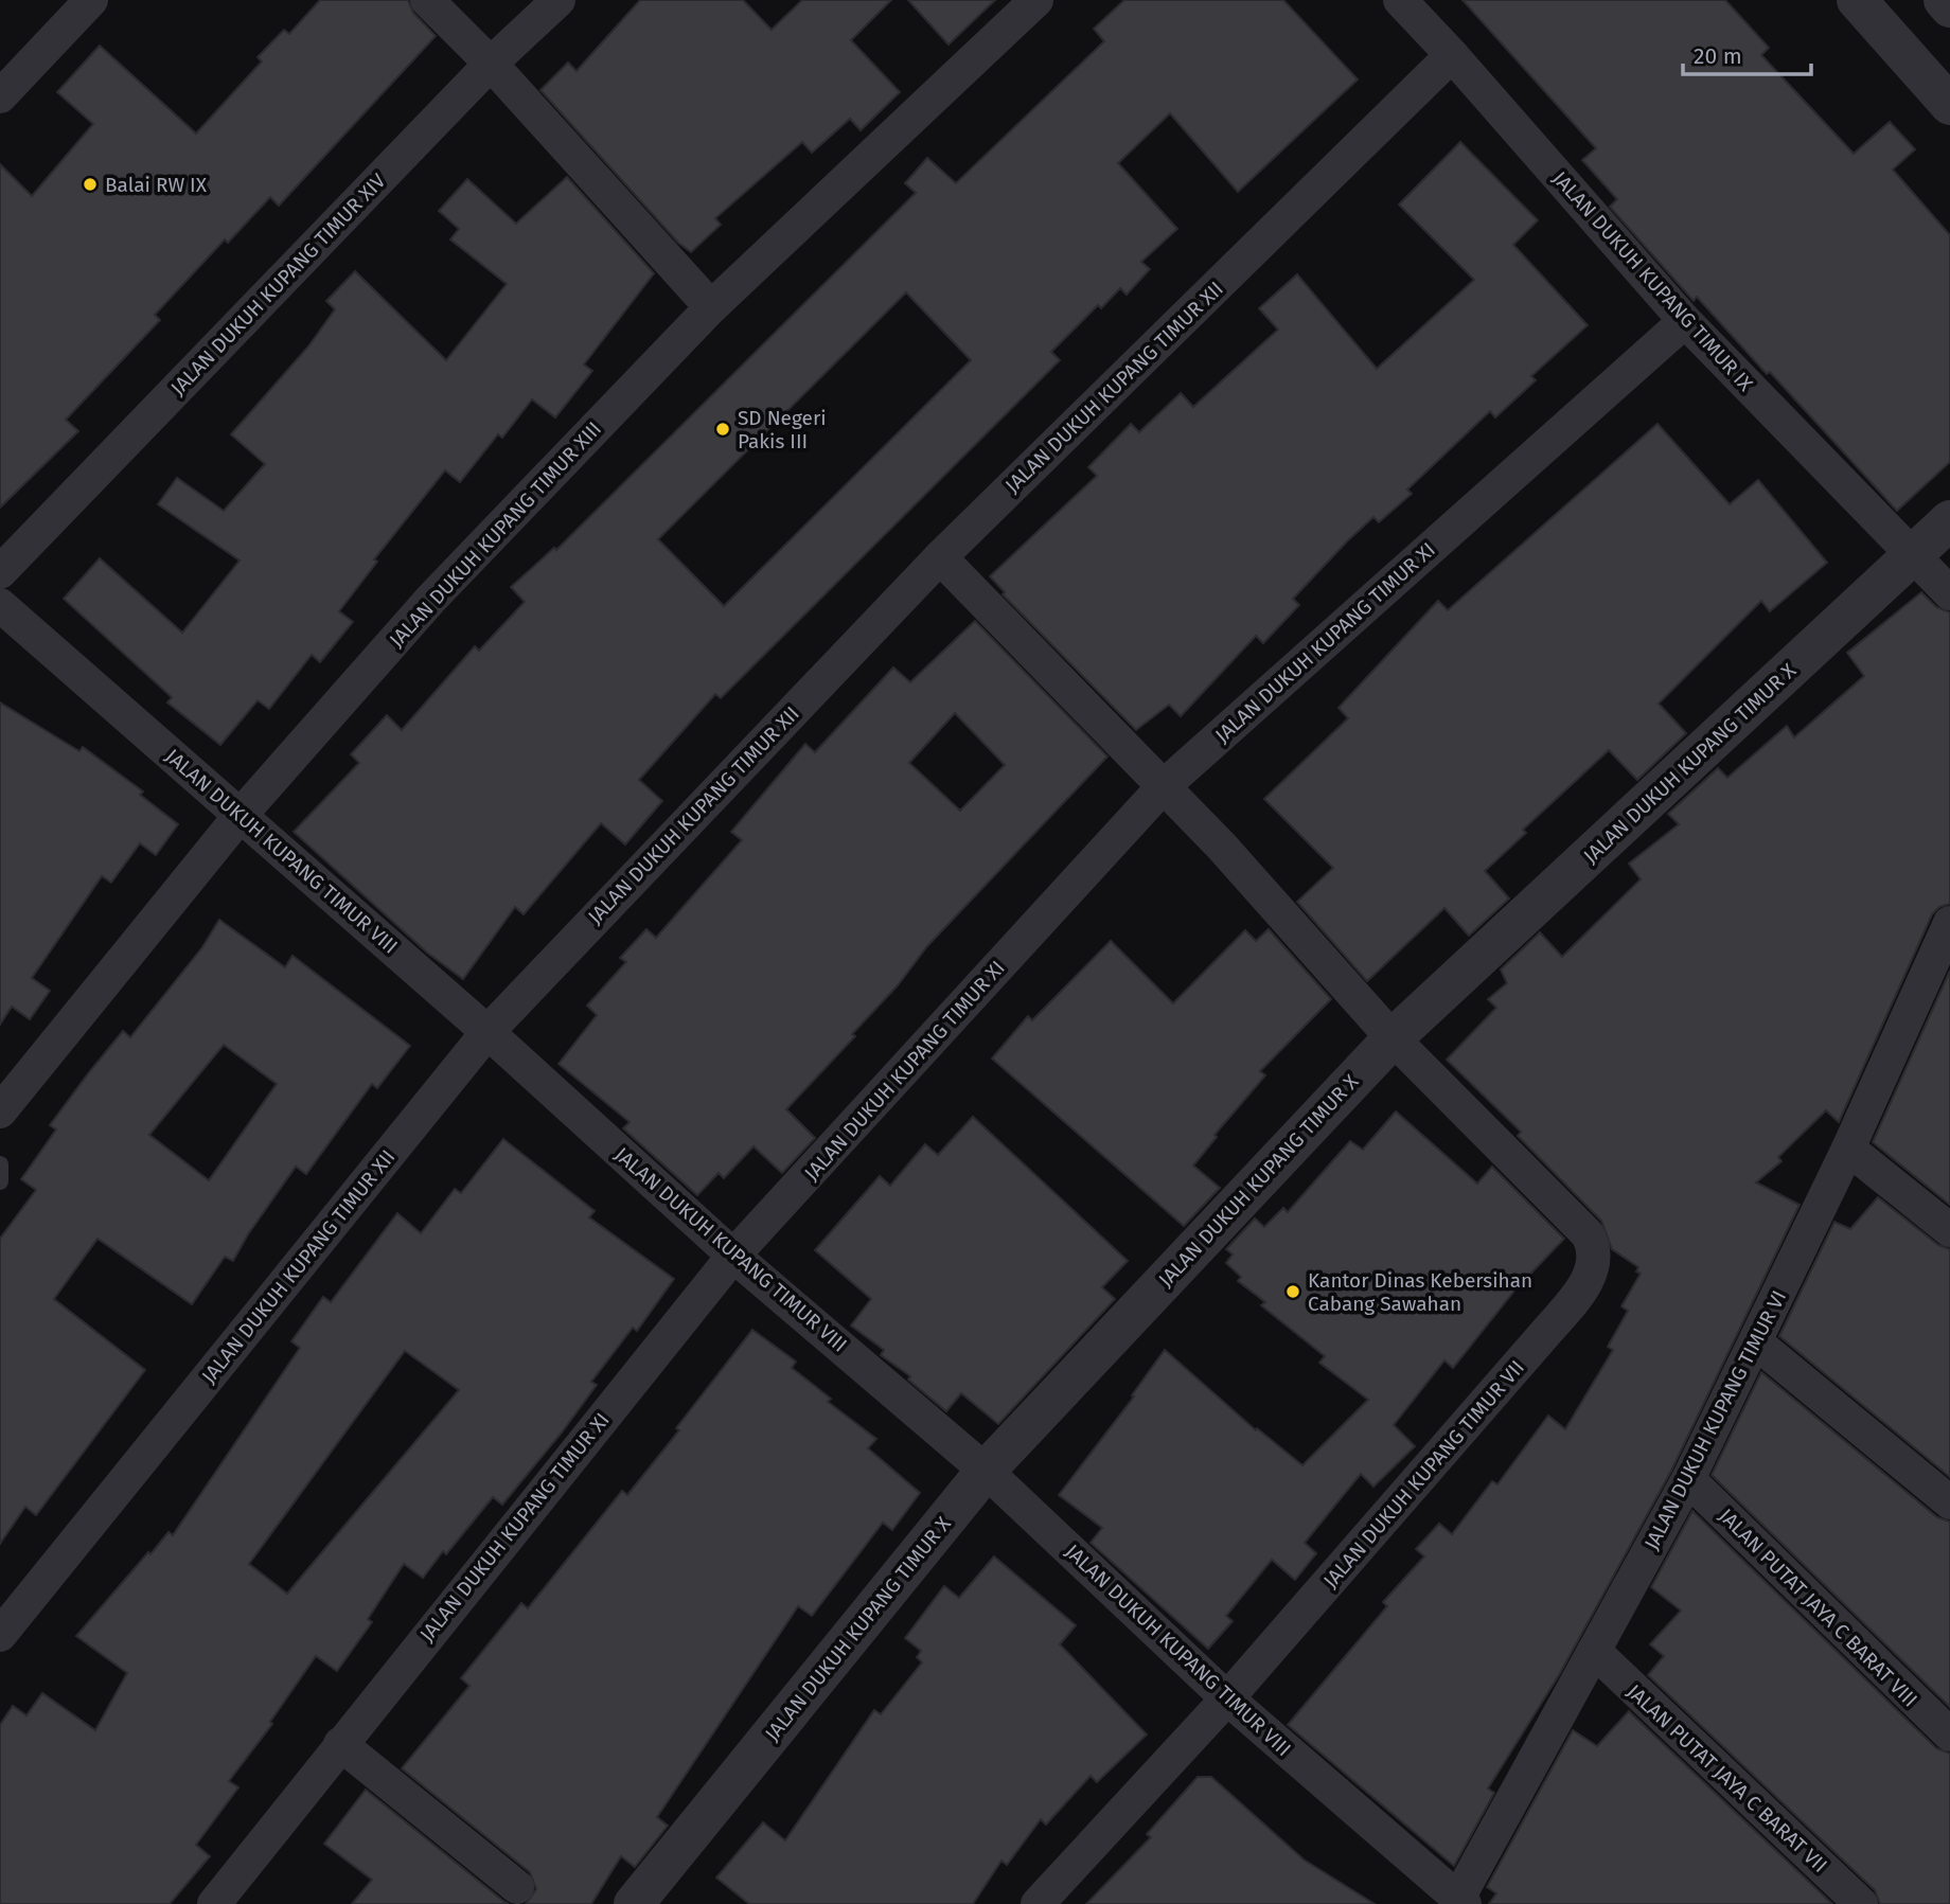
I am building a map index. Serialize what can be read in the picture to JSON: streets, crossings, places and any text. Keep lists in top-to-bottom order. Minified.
{"streets":{"street":["JALAN DUKUH KUPANG TIMUR IX","JALAN DUKUH KUPANG TIMUR XIV","JALAN DUKUH KUPANG TIMUR XII","JALAN DUKUH KUPANG TIMUR XIII","JALAN DUKUH KUPANG TIMUR XI","JALAN DUKUH KUPANG TIMUR X","JALAN DUKUH KUPANG TIMUR VIII","JALAN DUKUH KUPANG TIMUR VI","JALAN DUKUH KUPANG TIMUR VII","JALAN PUTAT JAYA C BARAT VIII","JALAN PUTAT JAYA C BARAT VII"]},"crossings":[["JALAN DUKUH KUPANG TIMUR IX","JALAN DUKUH KUPANG TIMUR XII"],["JALAN DUKUH KUPANG TIMUR IX","JALAN DUKUH KUPANG TIMUR XI"],["JALAN DUKUH KUPANG TIMUR IX","JALAN DUKUH KUPANG TIMUR X"],["JALAN DUKUH KUPANG TIMUR XII","JALAN DUKUH KUPANG TIMUR VIII"],["JALAN DUKUH KUPANG TIMUR XII","JALAN DUKUH KUPANG TIMUR VII"],["JALAN DUKUH KUPANG TIMUR XIII","JALAN DUKUH KUPANG TIMUR VIII"],["JALAN DUKUH KUPANG TIMUR XI","JALAN DUKUH KUPANG TIMUR VIII"],["JALAN DUKUH KUPANG TIMUR XI","JALAN DUKUH KUPANG TIMUR VII"],["JALAN DUKUH KUPANG TIMUR X","JALAN DUKUH KUPANG TIMUR VIII"],["JALAN DUKUH KUPANG TIMUR X","JALAN DUKUH KUPANG TIMUR VII"],["JALAN DUKUH KUPANG TIMUR VIII","JALAN DUKUH KUPANG TIMUR VI"],["JALAN DUKUH KUPANG TIMUR VIII","JALAN DUKUH KUPANG TIMUR VII"],["JALAN DUKUH KUPANG TIMUR VI","JALAN PUTAT JAYA C BARAT VIII"],["JALAN DUKUH KUPANG TIMUR VI","JALAN PUTAT JAYA C BARAT VII"]],"places":["Balai RW IX","SD Negeri Pakis III","Kantor Dinas Kebersihan Cabang Sawahan"],"scale_bar":"20 m"}
